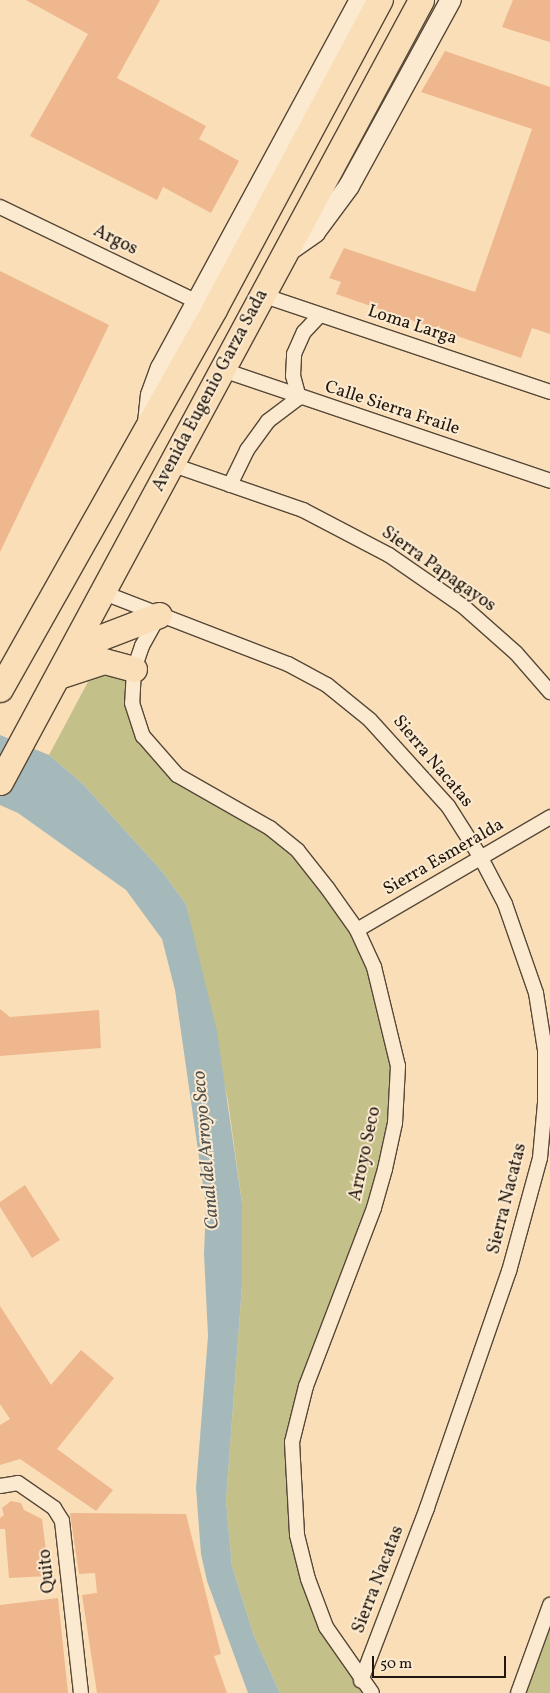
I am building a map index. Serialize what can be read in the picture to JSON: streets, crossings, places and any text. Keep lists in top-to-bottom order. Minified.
{"streets":{"highway":["Avenida Eugenio Garza Sada"],"street":["Argos","Loma Larga","Calle Sierra Fraile","Sierra Papagayos","Sierra Nacatas","Sierra Esmeralda","Arroyo Seco","Quito"]},"crossings":[["Argos","Avenida Eugenio Garza Sada"],["Loma Larga","Avenida Eugenio Garza Sada"],["Avenida Eugenio Garza Sada","Calle Sierra Fraile"],["Avenida Eugenio Garza Sada","Sierra Papagayos"],["Avenida Eugenio Garza Sada","Sierra Nacatas"],["Sierra Nacatas","Sierra Esmeralda"],["Sierra Nacatas","Arroyo Seco"],["Sierra Esmeralda","Arroyo Seco"]],"water":["Canal del Arroyo Seco"],"scale_bar":"50 m"}
